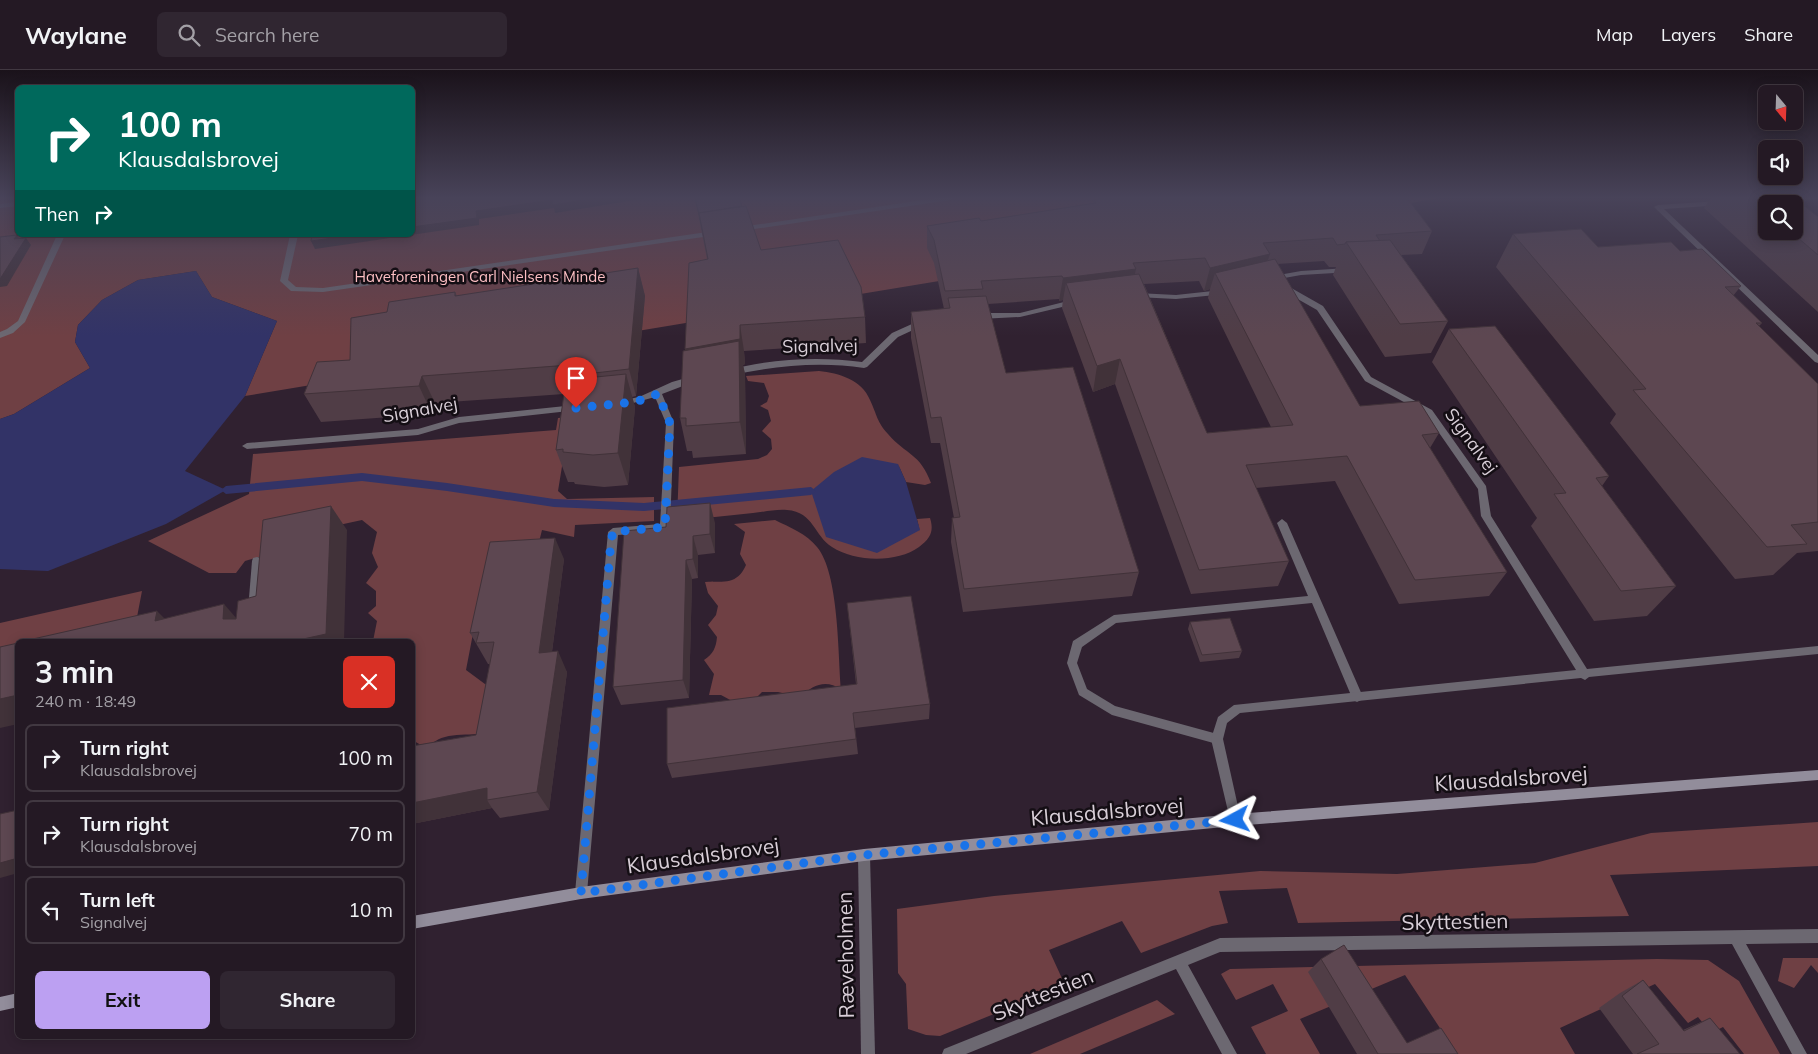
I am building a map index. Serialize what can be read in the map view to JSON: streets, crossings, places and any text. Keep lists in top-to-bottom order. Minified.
{"streets":{"street":["Signalvej","Klausdalsbrovej","Skyttestien","Ræveholmen"]},"crossings":[["Klausdalsbrovej","Ræveholmen"]],"parks":["Haveforeningen Carl Nielsens Minde"],"north":"bottom","page":{"header":"Waylane","search":"Search here","nav":["Map","Layers","Share"],"turn":["100 m","Klausdalsbrovej"],"then":"Then","heading":["3 min","240 m · 18:49"],"list":[{"name":"Turn right","note":"Klausdalsbrovej","value":"100 m"},{"name":"Turn right","note":"Klausdalsbrovej","value":"70 m"},{"name":"Turn left","note":"Signalvej","value":"10 m"}],"buttons":["Exit","Share"]}}
